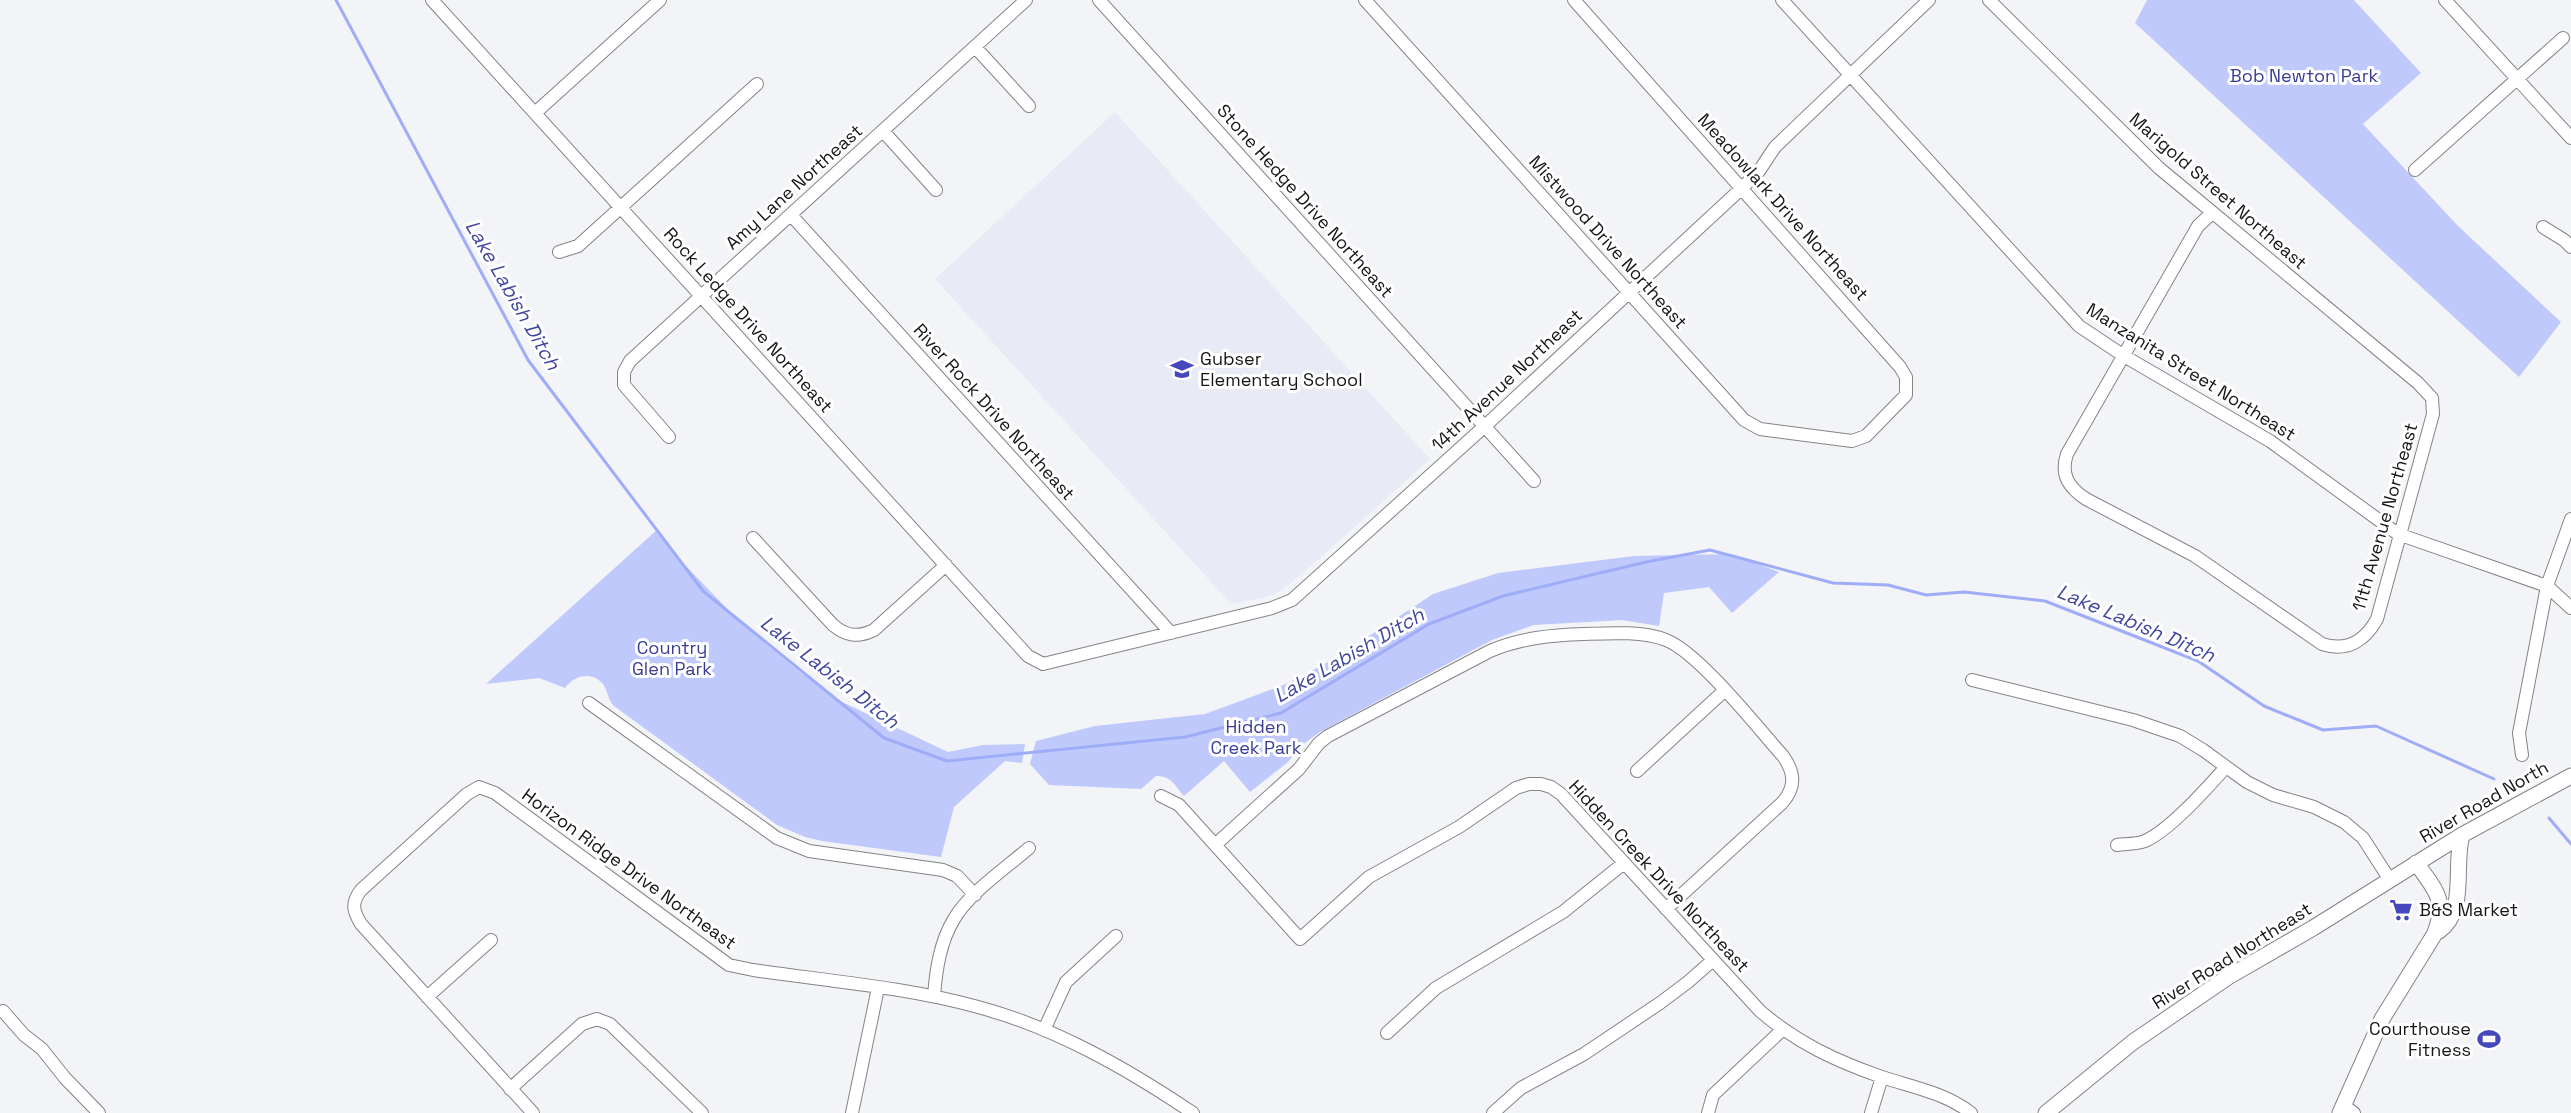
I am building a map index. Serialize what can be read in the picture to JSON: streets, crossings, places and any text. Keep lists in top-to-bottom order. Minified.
{"streets":{"main road":["River Road North","River Road Northeast"],"street":["Amy Lane Northeast","Marigold Street Northeast","Stone Hedge Drive Northeast","Meadowlark Drive Northeast","Mistwood Drive Northeast","Rock Ledge Drive Northeast","Manzanita Street Northeast","14th Avenue Northeast","River Rock Drive Northeast","11th Avenue Northeast","Horizon Ridge Drive Northeast","Hidden Creek Drive Northeast"]},"crossings":[["Amy Lane Northeast","Rock Ledge Drive Northeast"],["Amy Lane Northeast","River Rock Drive Northeast"],["Marigold Street Northeast","11th Avenue Northeast"],["Stone Hedge Drive Northeast","14th Avenue Northeast"],["Meadowlark Drive Northeast","Mistwood Drive Northeast"],["Meadowlark Drive Northeast","14th Avenue Northeast"],["Mistwood Drive Northeast","14th Avenue Northeast"],["Rock Ledge Drive Northeast","14th Avenue Northeast"],["Manzanita Street Northeast","14th Avenue Northeast"],["Manzanita Street Northeast","11th Avenue Northeast"],["14th Avenue Northeast","River Rock Drive Northeast"],["River Road North","River Road Northeast"]],"water":["Lake Labish Ditch"],"parks":["Bob Newton Park","Country Glen Park","Hidden Creek Park"],"places":{"school or university":["Gubser Elementary School"],"supermarket":["B&S Market"],"sports":["Courthouse Fitness"]}}
